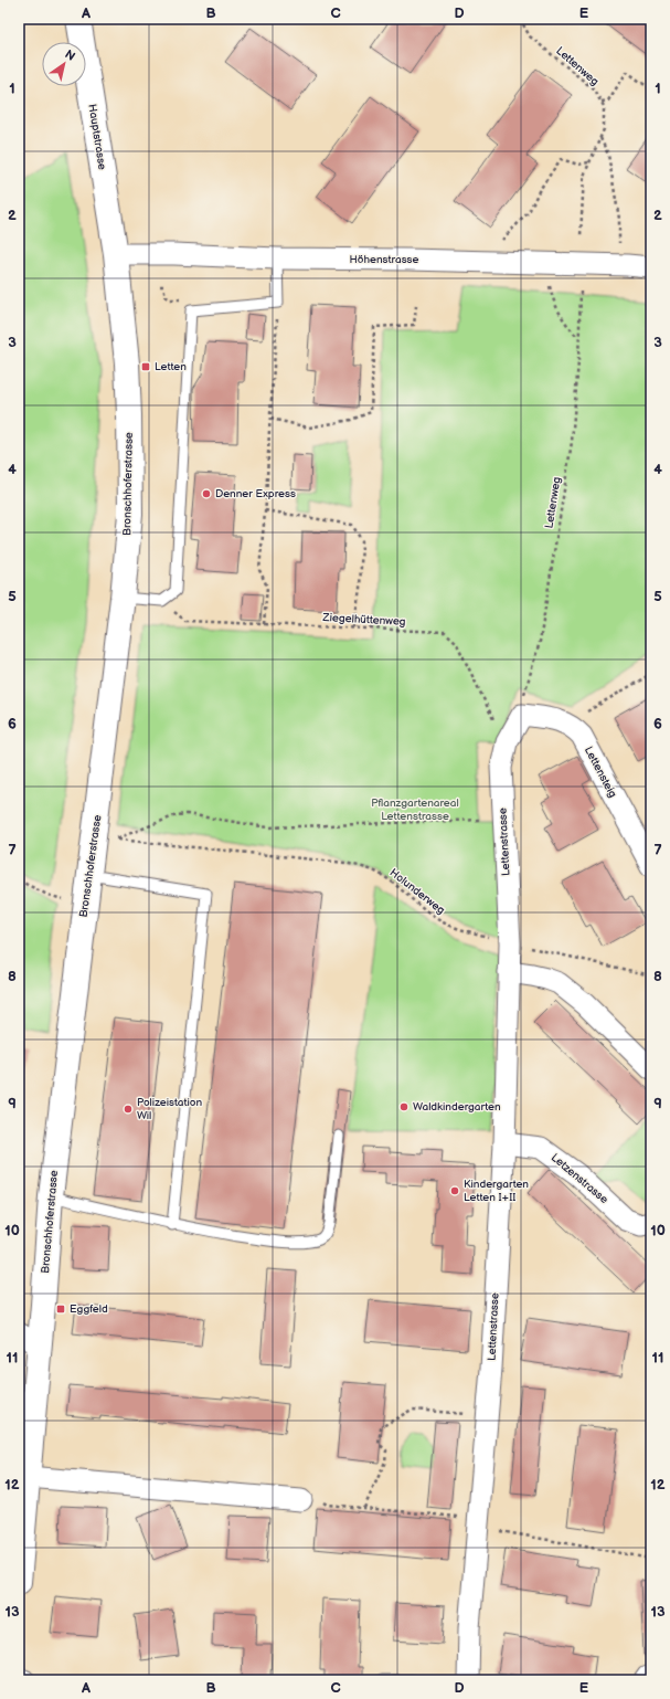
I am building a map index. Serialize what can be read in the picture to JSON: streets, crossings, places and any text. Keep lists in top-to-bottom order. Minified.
{"streets":{"main road":["Hauptstrasse","Bronschhoferstrasse"],"street":["Höhenstrasse","Lettensteig","Lettenstrasse","Letzenstrasse"],"path":["Lettenweg","Ziegelhüttenweg","Holunderweg"]},"crossings":[["Lettenweg","Lettensteig"],["Lettenweg","Lettenstrasse"],["Hauptstrasse","Höhenstrasse"],["Hauptstrasse","Bronschhoferstrasse"],["Höhenstrasse","Bronschhoferstrasse"],["Ziegelhüttenweg","Lettenstrasse"],["Lettensteig","Lettenstrasse"],["Lettenstrasse","Holunderweg"],["Lettenstrasse","Letzenstrasse"]],"parks":["Pflanzgartenareal Lettenstrasse"],"places":{"transit":["Letten","Eggfeld"],"other":["Denner Express","Waldkindergarten","Polizeistation Wil","Kindergarten Letten I+II"]},"north":"top right","grid":{"columns":["A","B","C","D","E"],"rows":["1","2","3","4","5","6","7","8","9","10","11","12","13"]}}
